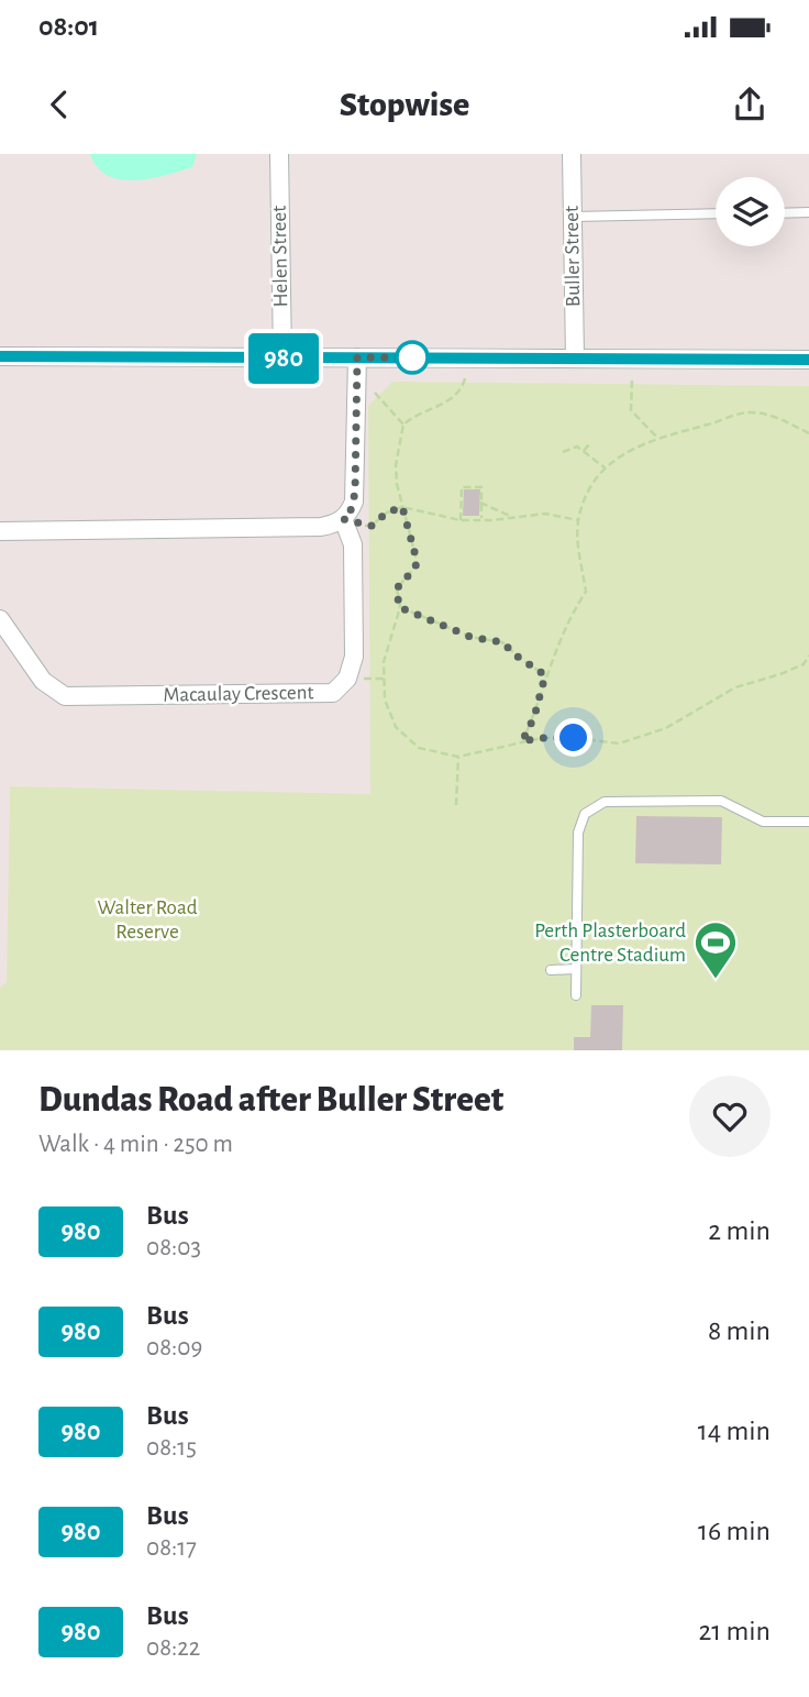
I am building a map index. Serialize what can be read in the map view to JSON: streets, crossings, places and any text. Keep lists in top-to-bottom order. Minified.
{"streets":{"street":["Helen Street","Buller Street","Macaulay Crescent"]},"parks":["Walter Road Reserve"],"places":{"sports":["Perth Plasterboard Centre Stadium"]},"lines":["bus line 980"],"page":{"status":"08:01","header":"Stopwise","on_map":"980","heading":["Dundas Road after Buller Street","Walk · 4 min · 250 m"],"list":[{"mark":"980","name":"Bus","note":"08:03","value":"2 min"},{"mark":"980","name":"Bus","note":"08:09","value":"8 min"},{"mark":"980","name":"Bus","note":"08:15","value":"14 min"},{"mark":"980","name":"Bus","note":"08:17","value":"16 min"},{"mark":"980","name":"Bus","note":"08:22","value":"21 min"}]}}
